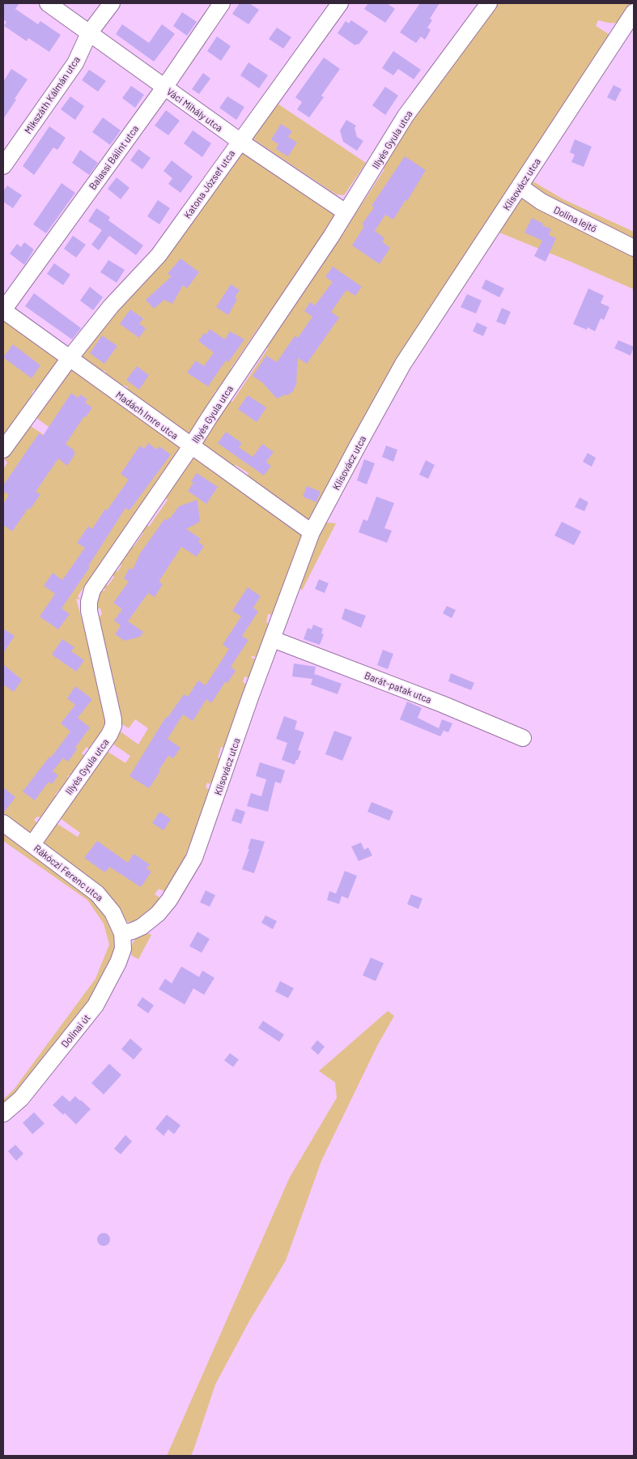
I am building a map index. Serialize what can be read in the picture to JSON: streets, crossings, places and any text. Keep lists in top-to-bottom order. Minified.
{"streets":{"street":["Mikszáth Kálmán utca","Váci Mihály utca","Illyés Gyula utca","Balassi Bálint utca","Katona József utca","Klisovácz utca","Dolina lejtő","Madách Imre utca","Barát-patak utca","Rákóczi Ferenc utca","Dolinai út"]},"crossings":[["Mikszáth Kálmán utca","Váci Mihály utca"],["Váci Mihály utca","Illyés Gyula utca"],["Váci Mihály utca","Balassi Bálint utca"],["Váci Mihály utca","Katona József utca"],["Illyés Gyula utca","Madách Imre utca"],["Illyés Gyula utca","Rákóczi Ferenc utca"],["Balassi Bálint utca","Madách Imre utca"],["Katona József utca","Madách Imre utca"],["Klisovácz utca","Dolina lejtő"],["Klisovácz utca","Madách Imre utca"],["Klisovácz utca","Barát-patak utca"],["Klisovácz utca","Rákóczi Ferenc utca"],["Klisovácz utca","Dolinai út"],["Rákóczi Ferenc utca","Dolinai út"]]}
